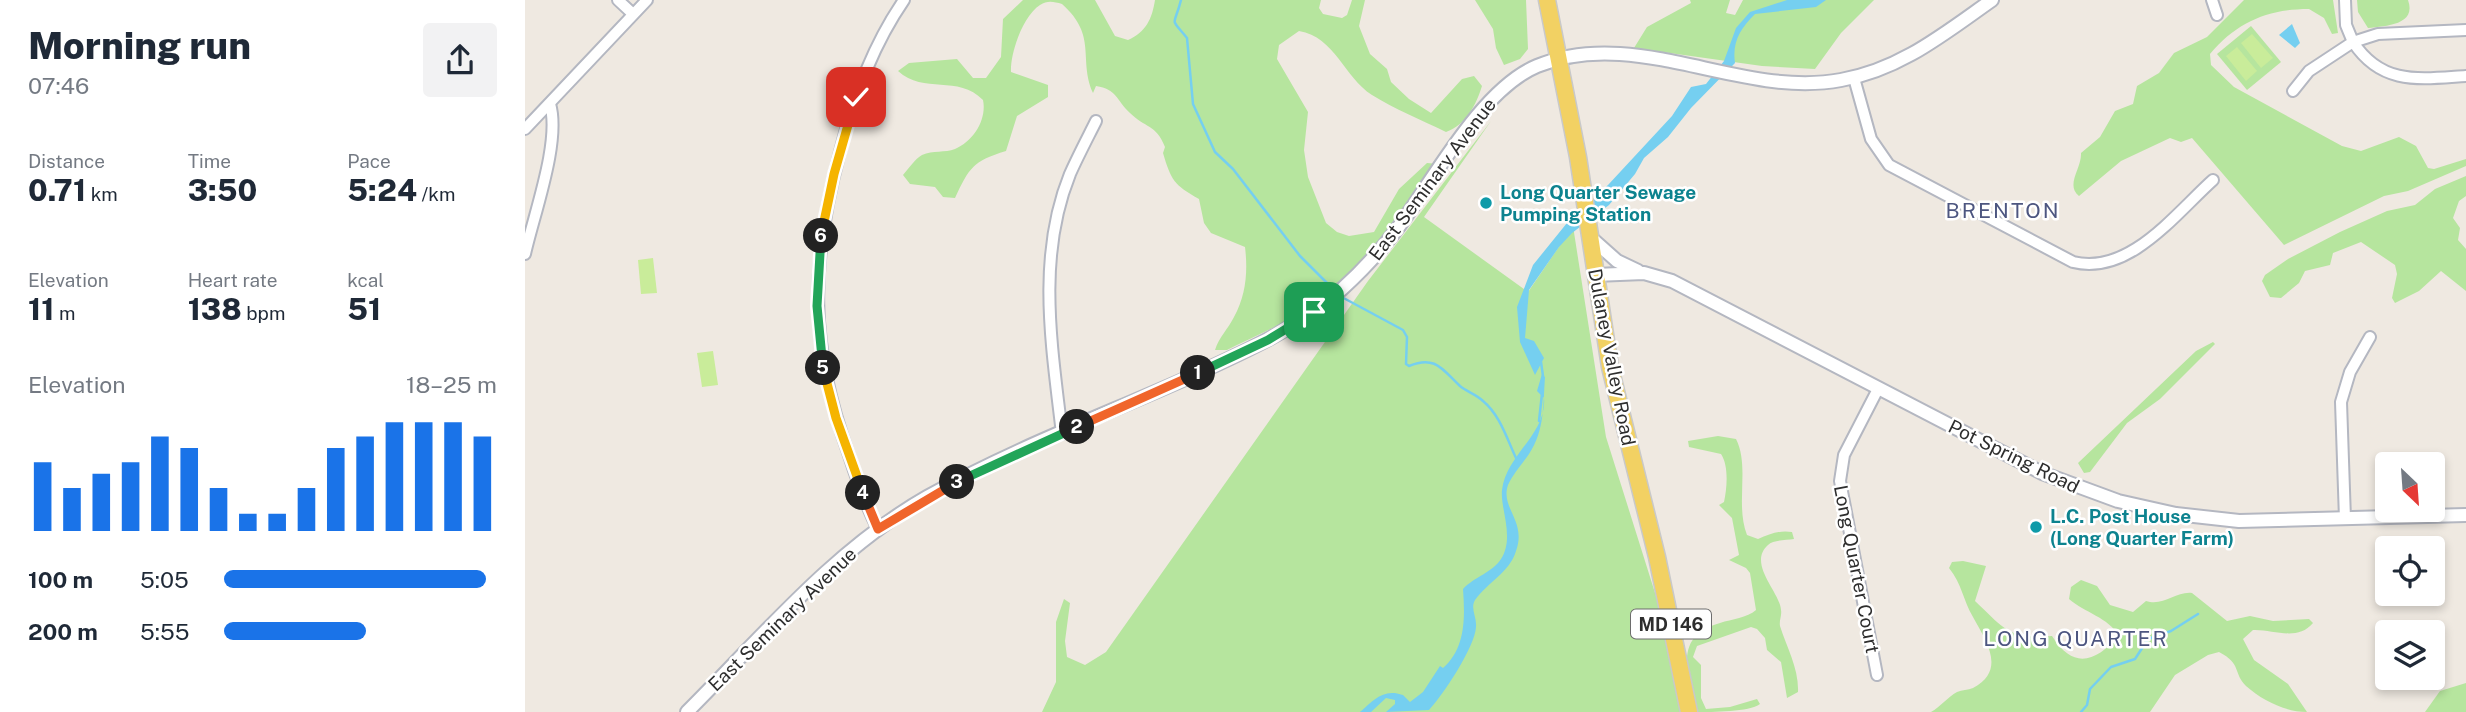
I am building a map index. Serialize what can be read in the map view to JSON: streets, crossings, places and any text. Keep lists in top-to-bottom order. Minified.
{"streets":{"main road":["Dulaney Valley Road","MD 146"],"street":["East Seminary Avenue","Pot Spring Road","Long Quarter Court"]},"crossings":[["East Seminary Avenue","Dulaney Valley Road"],["Dulaney Valley Road","Pot Spring Road"],["Pot Spring Road","Long Quarter Court"]],"districts":["BRENTON","LONG QUARTER"],"places":["Long Quarter Sewage Pumping Station","L.C. Post House (Long Quarter Farm)"],"north":"bottom right","page":{"heading":["Morning run","07:46"],"stats":[["Distance","0.71 km"],["Time","3:50"],["Pace","5:24 /km"],["Elevation","11 m"],["Heart rate","138 bpm"],["kcal","51"]],"pins":["6","5","1","2","3","4"],"chart":["Elevation","18–25 m"],"list":[{"name":"100 m","note":"5:05"},{"name":"200 m","note":"5:55"}]}}
